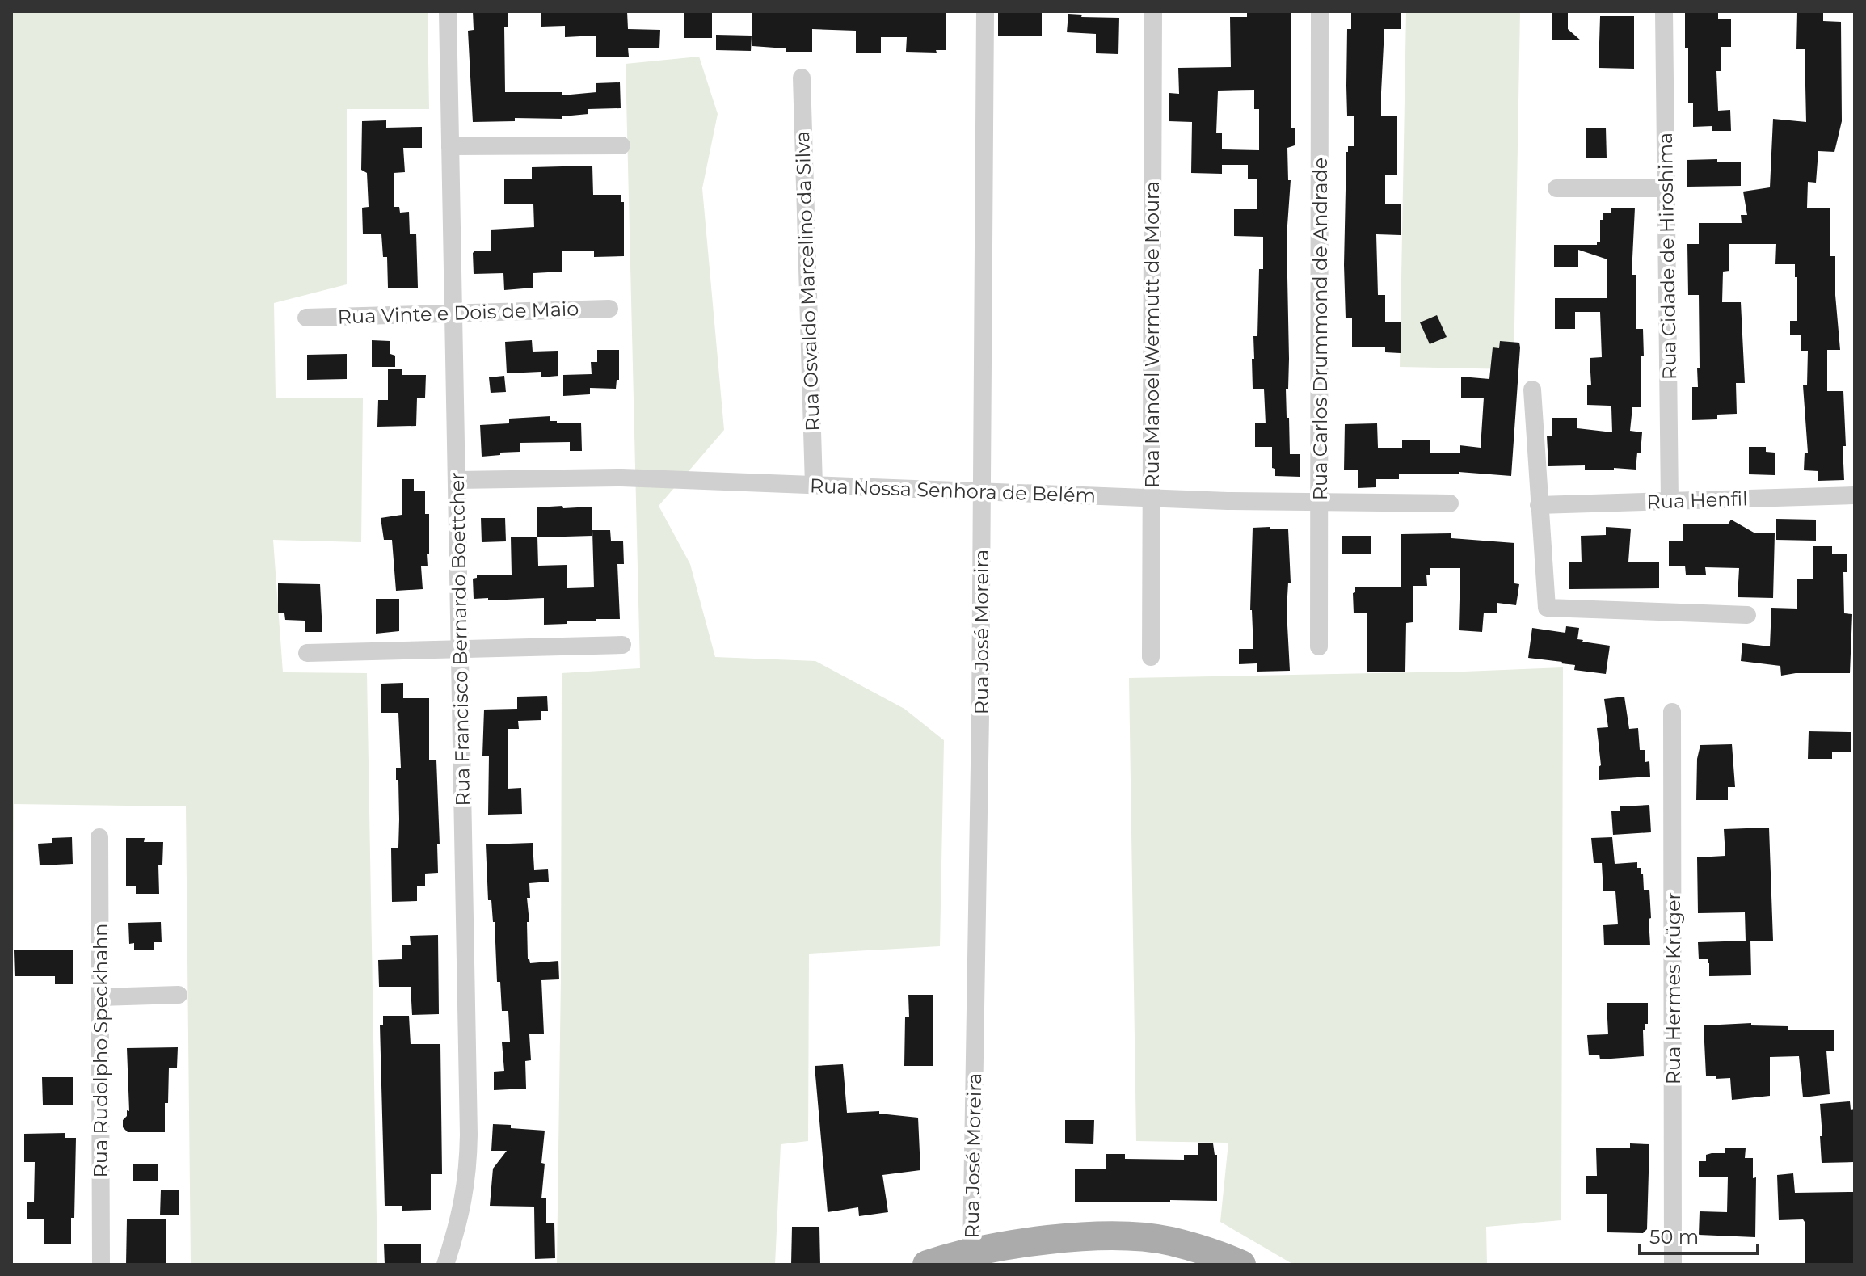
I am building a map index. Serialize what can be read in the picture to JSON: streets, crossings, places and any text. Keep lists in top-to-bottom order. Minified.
{"streets":{"street":["Rua Cidade de Hiroshima","Rua Osvaldo Marcelino da Silva","Rua Vinte e Dois de Maio","Rua Carlos Drummond de Andrade","Rua Manoel Wermutt de Moura","Rua Nossa Senhora de Belém","Rua Henfil","Rua José Moreira","Rua Francisco Bernardo Boettcher","Rua Hermes Krüger","Rua Rudolpho Speckhahn"]},"crossings":[["Rua Cidade de Hiroshima","Rua Henfil"],["Rua Osvaldo Marcelino da Silva","Rua Nossa Senhora de Belém"],["Rua Vinte e Dois de Maio","Rua Francisco Bernardo Boettcher"],["Rua Carlos Drummond de Andrade","Rua Nossa Senhora de Belém"],["Rua Manoel Wermutt de Moura","Rua Nossa Senhora de Belém"],["Rua Nossa Senhora de Belém","Rua José Moreira"],["Rua Nossa Senhora de Belém","Rua Francisco Bernardo Boettcher"]],"scale_bar":"50 m"}
